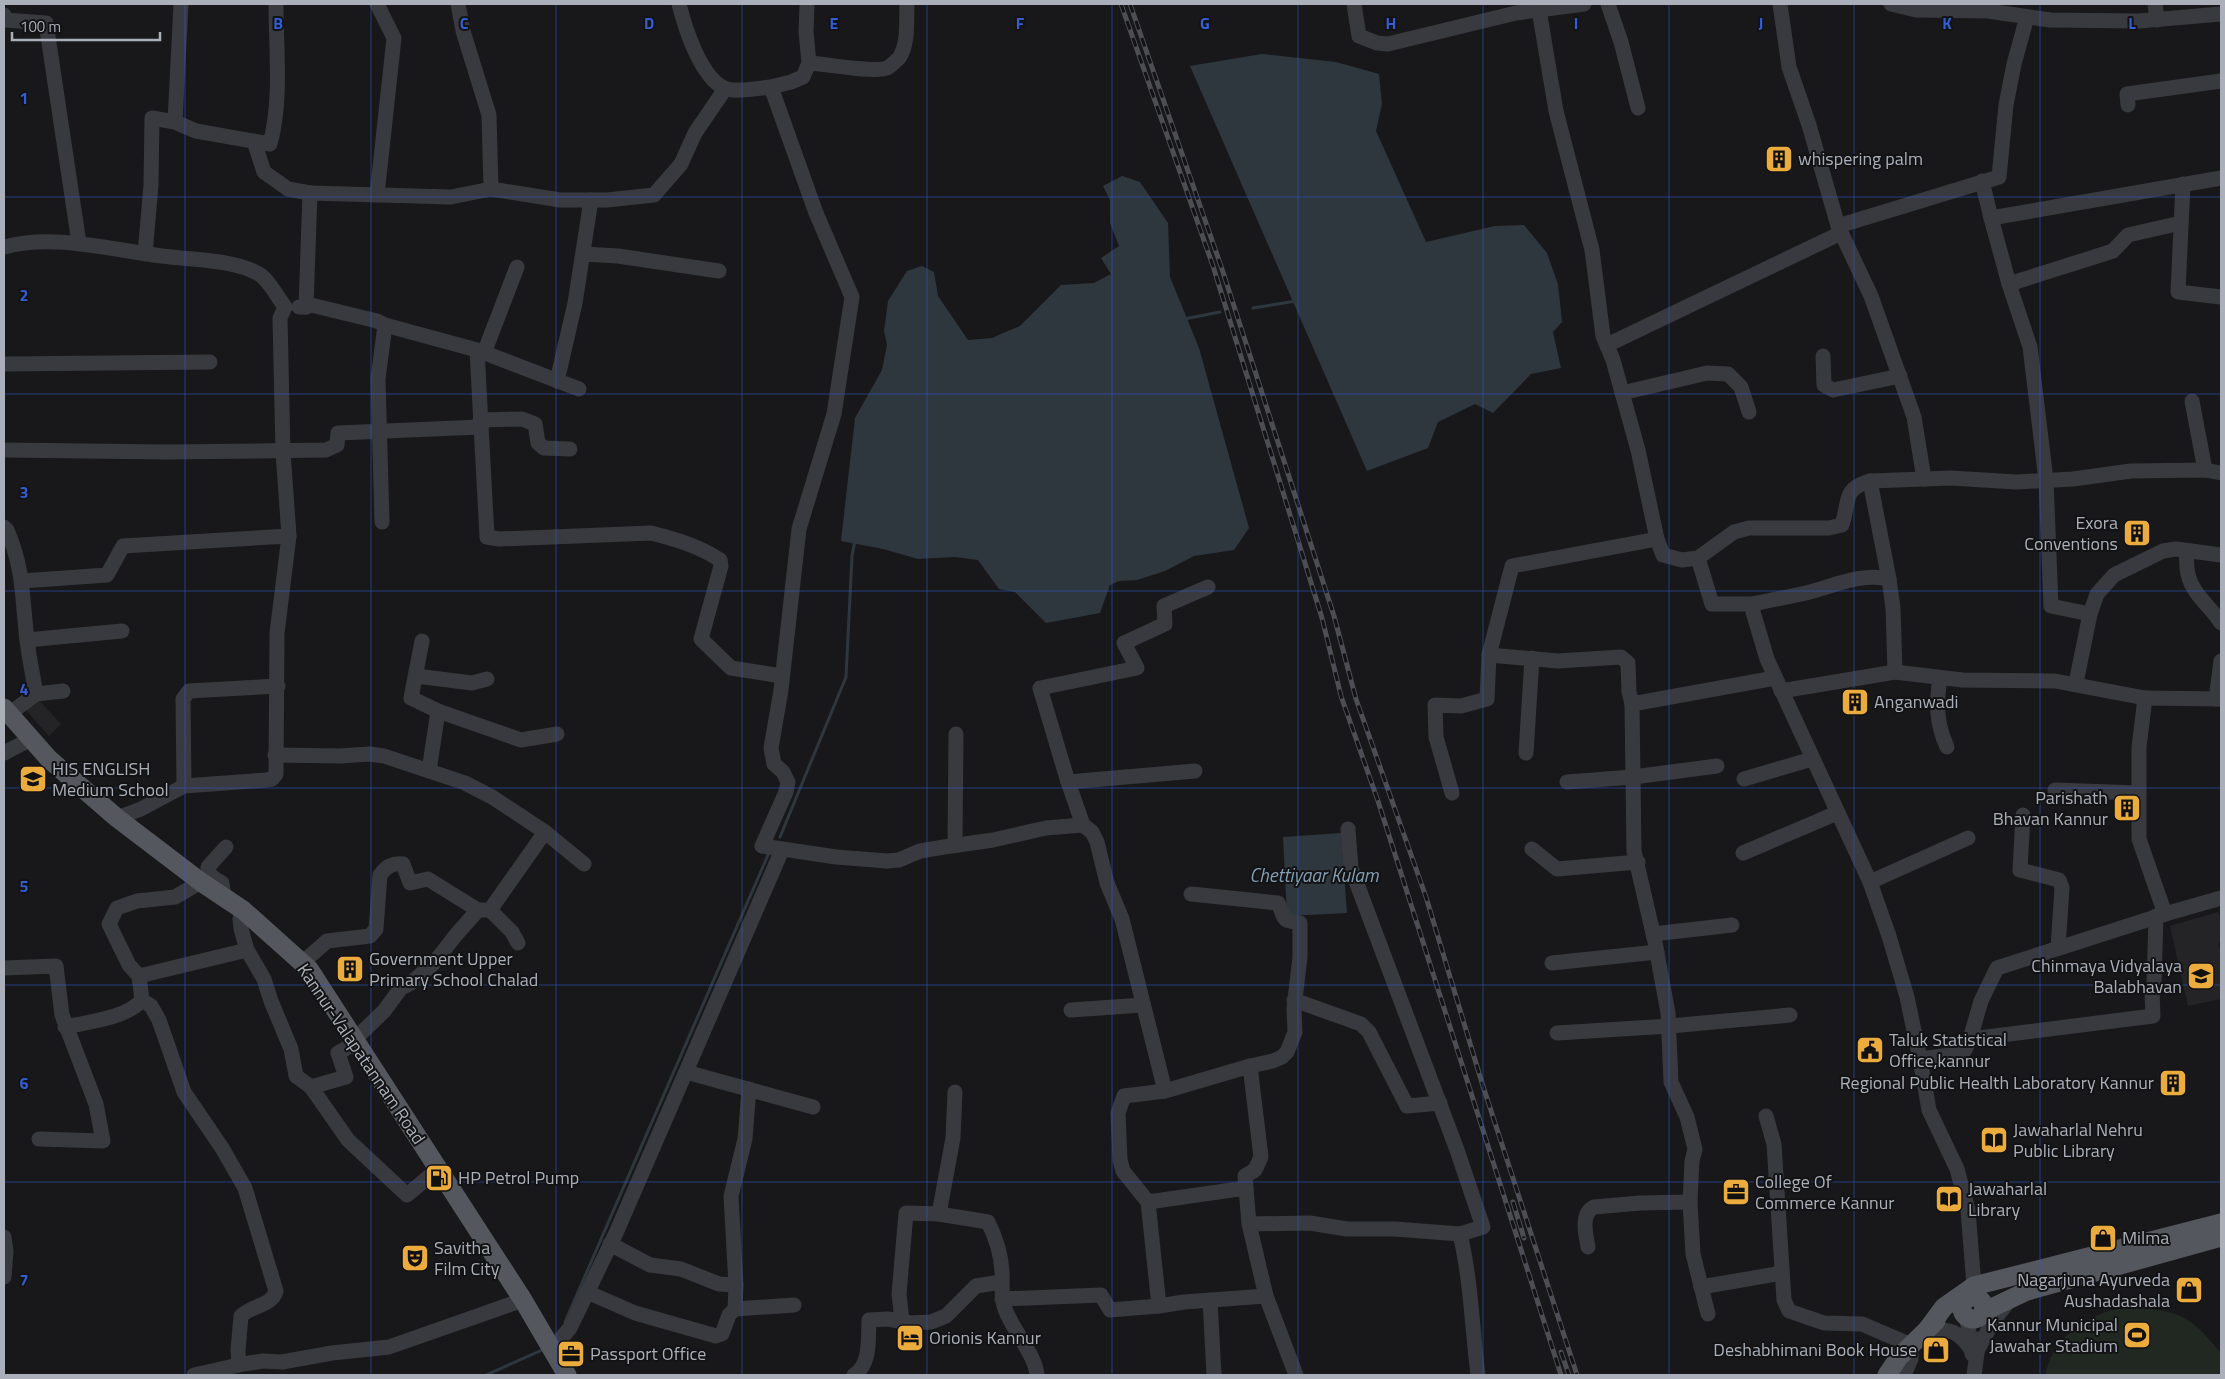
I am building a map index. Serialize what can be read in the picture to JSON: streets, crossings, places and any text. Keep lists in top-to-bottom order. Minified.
{"streets":{"main road":["Kannur-Valapatannam Road"]},"water":["Chettiyaar Kulam"],"places":{"building":["whispering palm","Exora Conventions","Anganwadi","Parishath Bhavan Kannur","Government Upper Primary School Chalad","Regional Public Health Laboratory Kannur"],"school or university":["HIS ENGLISH Medium School","Chinmaya Vidyalaya Balabhavan"],"public building":["Taluk Statistical Office,kannur"],"library":["Jawaharlal Nehru Public Library","Jawaharlal Library"],"fuel station":["HP Petrol Pump"],"office":["College Of Commerce Kannur","Passport Office"],"shop":["Milma","Nagarjuna Ayurveda Aushadashala","Deshabhimani Book House"],"theatre":["Savitha Film City"],"sports":["Kannur Municipal Jawahar Stadium"],"hotel":["Orionis Kannur"]},"scale_bar":"100 m","grid":{"columns":["B","C","D","E","F","G","H","I","J","K","L"],"rows":["1","2","3","4","5","6","7"]}}
